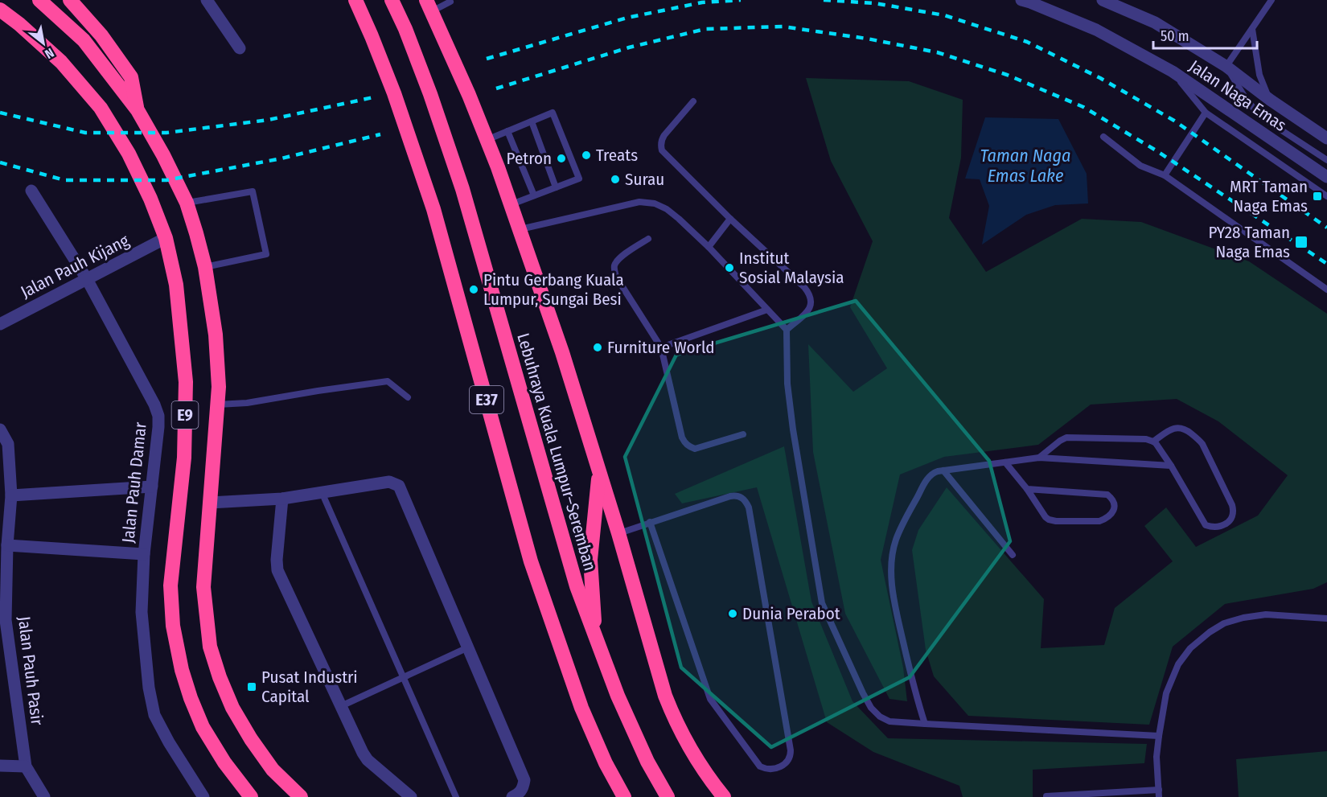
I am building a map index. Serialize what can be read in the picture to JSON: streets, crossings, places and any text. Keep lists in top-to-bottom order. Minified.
{"streets":{"highway":["E37","E9","Lebuhraya Kuala Lumpur–Seremban"],"street":["Jalan Naga Emas","Jalan Pauh Kijang","Jalan Pauh Damar","Jalan Pauh Pasir"]},"crossings":[["Jalan Pauh Kijang","E9"],["Jalan Pauh Kijang","Jalan Pauh Damar"]],"water":["Taman Naga Emas Lake"],"places":{"other":["Treats","Petron","Surau","Institut Sosial Malaysia","Pintu Gerbang Kuala Lumpur, Sungai Besi","Furniture World","Dunia Perabot"],"transit":["MRT Taman Naga Emas","PY28 Taman Naga Emas","Pusat Industri Capital"]},"scale_bar":"50 m","north":"bottom right"}
